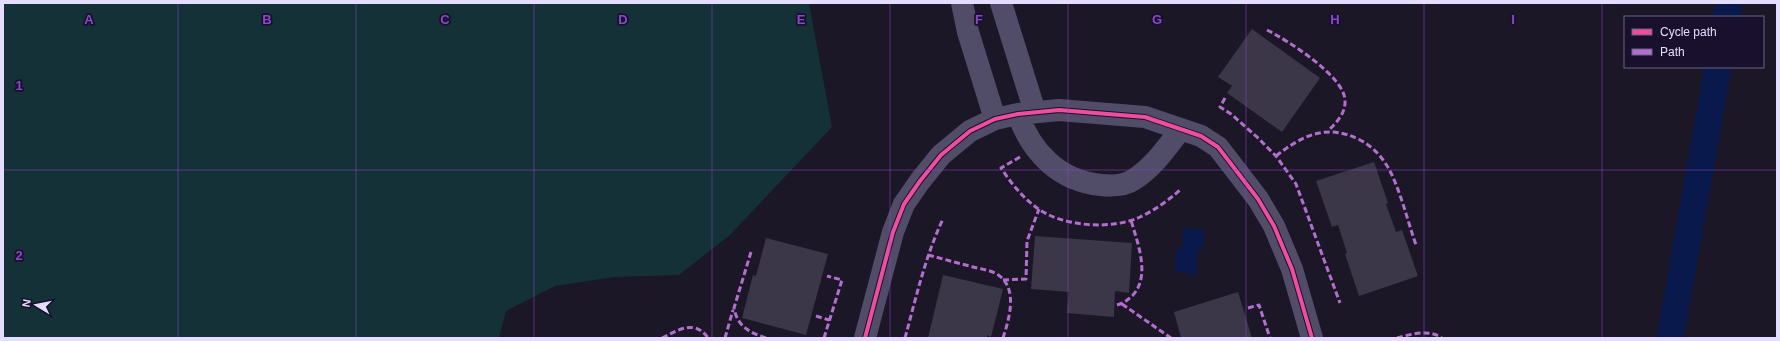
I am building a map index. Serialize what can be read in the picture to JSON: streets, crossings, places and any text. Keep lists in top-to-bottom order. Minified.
{"legend":["Cycle path","Path"],"north":"left","grid":{"columns":["A","B","C","D","E","F","G","H","I"],"rows":["1","2"]}}
